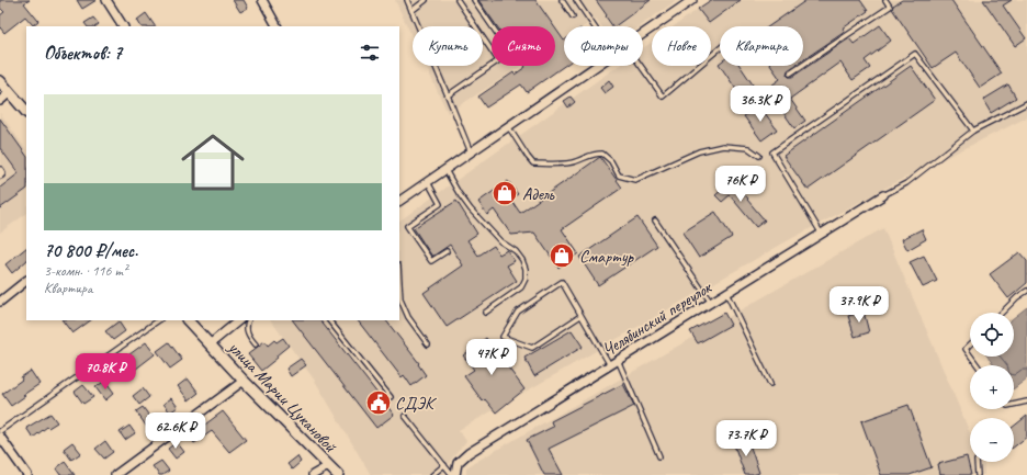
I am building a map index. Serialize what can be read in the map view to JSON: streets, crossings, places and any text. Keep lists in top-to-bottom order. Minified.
{"streets":{"street":["Челябинский переулок","улица Марии Цукановой"]},"places":{"shop":["Адель","Смартур"],"public building":["СДЭК"]},"page":{"chip":["Купить","Снять","Фильтры","Новое","Квартира"],"heading":"Объектов: 7","list":[{"name":"70 800 ₽/мес.","note":"3-комн. · 116 m² · Квартира"}],"price":["36.3K ₽","76K ₽","37.9K ₽","47K ₽","70.8K ₽","62.6K ₽","73.7K ₽"],"map_buttons":["+","−"]}}
